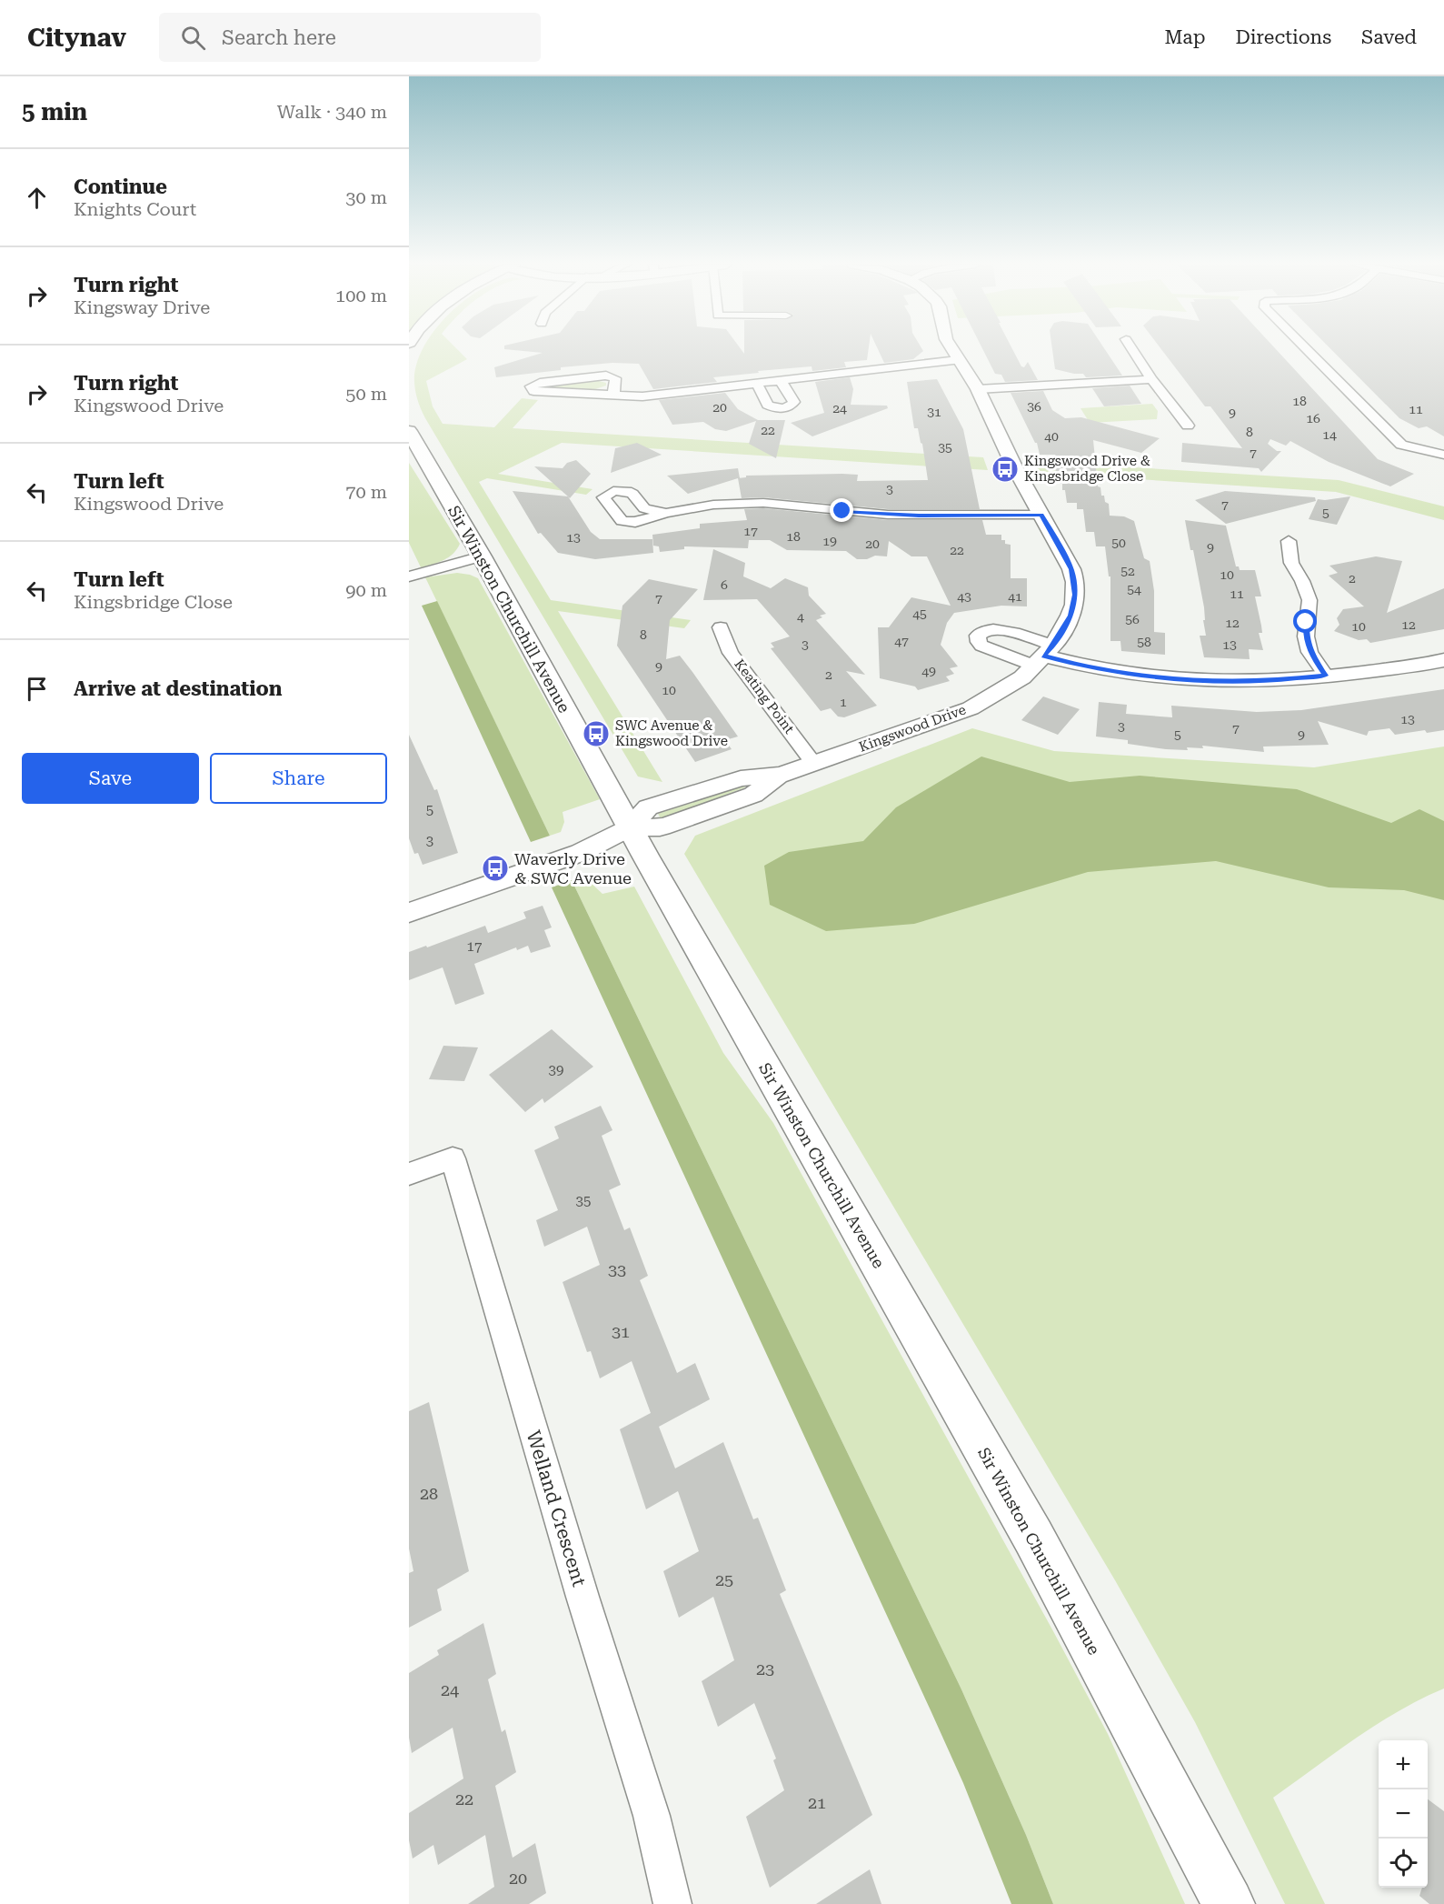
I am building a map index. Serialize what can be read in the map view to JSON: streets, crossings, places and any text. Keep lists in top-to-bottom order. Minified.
{"streets":{"main road":["Sir Winston Churchill Avenue"],"street":["Keating Point","Kingswood Drive","Welland Crescent"]},"crossings":[["Sir Winston Churchill Avenue","Kingswood Drive"],["Keating Point","Kingswood Drive"]],"places":{"bus stop":["Kingswood Drive & Kingsbridge Close","SWC Avenue & Kingswood Drive","Waverly Drive & SWC Avenue"]},"house_numbers":["18","36","20","24","11","31","9","16","22","8","14","40","35","7","3","7","5","17","18","13","19","50","20","9","22","52","10","2","6","54","11","43","41","7","45","4","56","12","12","10","8","47","58","3","13","9","49","2","10","1","13","3","7","5","9","5","3","17","39","35","33","31","28","25","23","24","22","21","20"],"page":{"header":"Citynav","search":"Search here","nav":["Map","Directions","Saved"],"heading":["5 min","Walk · 340 m"],"list":[["Continue","Knights Court","30 m"],["Turn right","Kingsway Drive","100 m"],["Turn right","Kingswood Drive","50 m"],["Turn left","Kingswood Drive","70 m"],["Turn left","Kingsbridge Close","90 m"],"Arrive at destination"],"buttons":["Save","Share"],"map_buttons":["+","−"]}}
